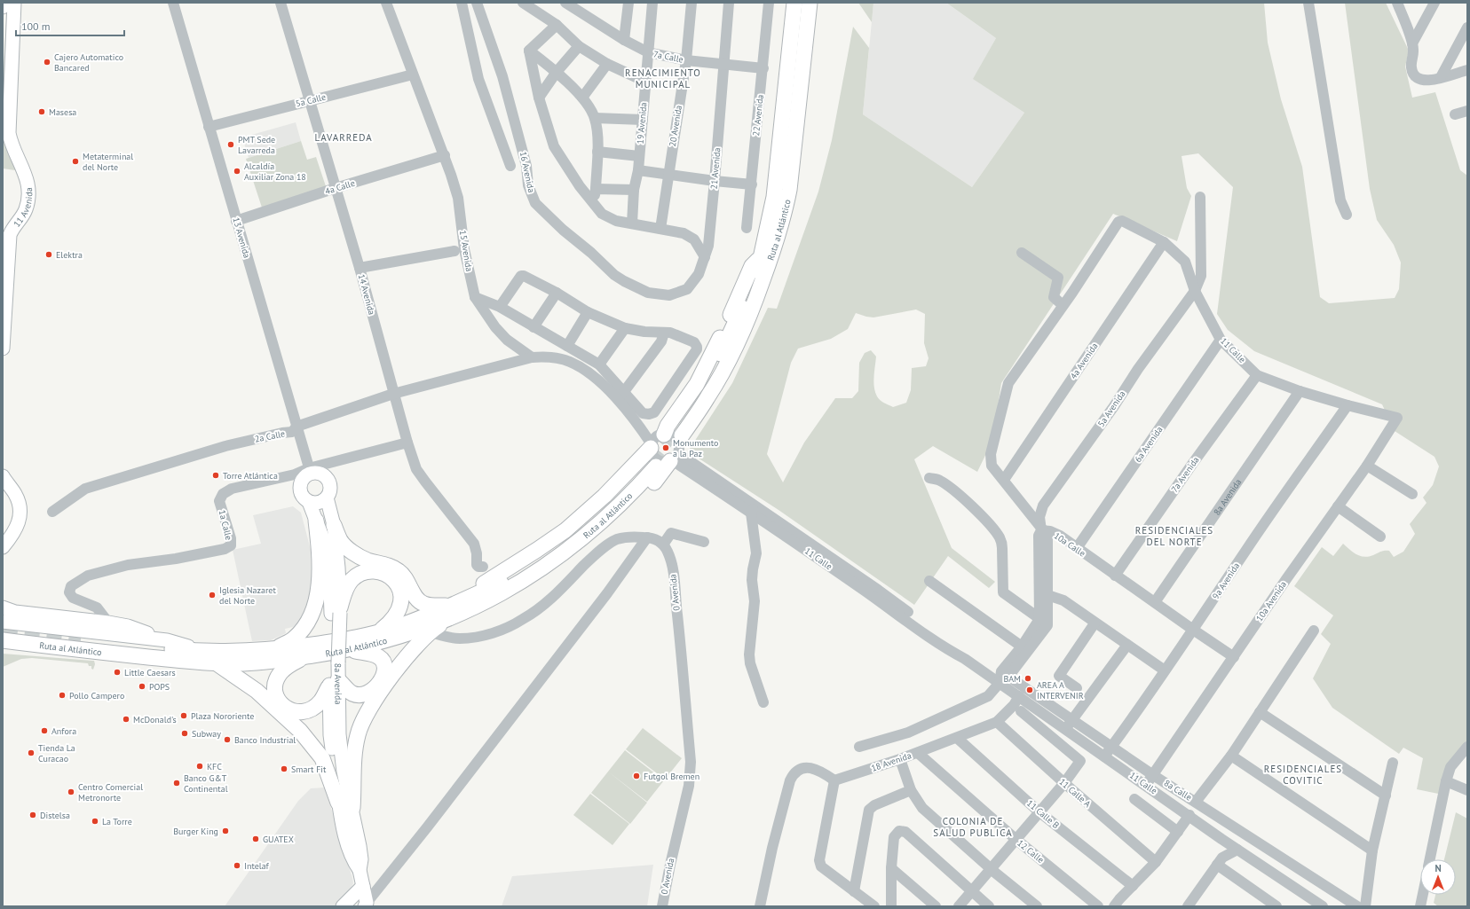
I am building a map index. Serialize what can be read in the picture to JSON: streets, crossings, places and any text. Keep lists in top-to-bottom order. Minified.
{"streets":{"highway":["Ruta al Atlántico"],"main road":["11 Avenida","8a Avenida"],"street":["7a Calle","5a Calle","22 Avenida","19 Avenida","20 Avenida","21 Avenida","16 Avenida","4a Calle","13 Avenida","15 Avenida","14 Avenida","11 Calle","4a Avenida","5a Avenida","2a Calle","6a Avenida","7a Avenida","1a Calle","10a Calle","9a Avenida","0 Avenida","10a Avenida","18 Avenida","8a Calle","11 Calle A","11 Calle B","12 Calle"]},"crossings":[["7a Calle","22 Avenida"],["7a Calle","19 Avenida"],["7a Calle","20 Avenida"],["7a Calle","21 Avenida"],["5a Calle","13 Avenida"],["5a Calle","15 Avenida"],["5a Calle","14 Avenida"],["21 Avenida","16 Avenida"],["4a Calle","13 Avenida"],["4a Calle","15 Avenida"],["4a Calle","14 Avenida"],["13 Avenida","2a Calle"],["13 Avenida","8a Avenida"],["13 Avenida","1a Calle"],["15 Avenida","2a Calle"],["14 Avenida","2a Calle"],["14 Avenida","1a Calle"],["11 Calle","4a Avenida"],["11 Calle","5a Avenida"],["11 Calle","6a Avenida"],["11 Calle","7a Avenida"],["11 Calle","8a Avenida"],["11 Calle","10a Calle"],["11 Calle","9a Avenida"],["11 Calle","10a Avenida"],["11 Calle","18 Avenida"],["11 Calle","8a Calle"],["4a Avenida","10a Calle"],["5a Avenida","10a Calle"],["6a Avenida","10a Calle"],["7a Avenida","10a Calle"],["8a Avenida","1a Calle"],["8a Avenida","10a Calle"],["10a Calle","9a Avenida"],["10a Calle","10a Avenida"],["9a Avenida","8a Calle"],["10a Avenida","8a Calle"],["18 Avenida","11 Calle A"],["18 Avenida","11 Calle B"],["18 Avenida","12 Calle"]],"districts":["RENACIMIENTO MUNICIPAL","LAVARREDA","RESIDENCIALES DEL NORTE","RESIDENCIALES COVITIC","COLONIA DE SALUD PUBLICA"],"places":["Cajero Automatico Bancared","Masesa","PMT Sede Lavarreda","Metaterminal del Norte","Alcaldía Auxiliar Zona 18","Elektra","Monumento a la Paz","Torre Atlántica","Iglesia Nazaret del Norte","Little Caesars","BAM","POPS","AREA A INTERVENIR","Pollo Campero","Plaza Nororiente","McDonald's","Anfora","Subway","Banco Industrial","Tienda La Curacao","KFC","Smart Fit","Futgol Bremen","Banco G&T Continental","Centro Comercial Metronorte","Distelsa","La Torre","Burger King","GUATEX","Intelaf"],"scale_bar":"100 m","north":"top"}
